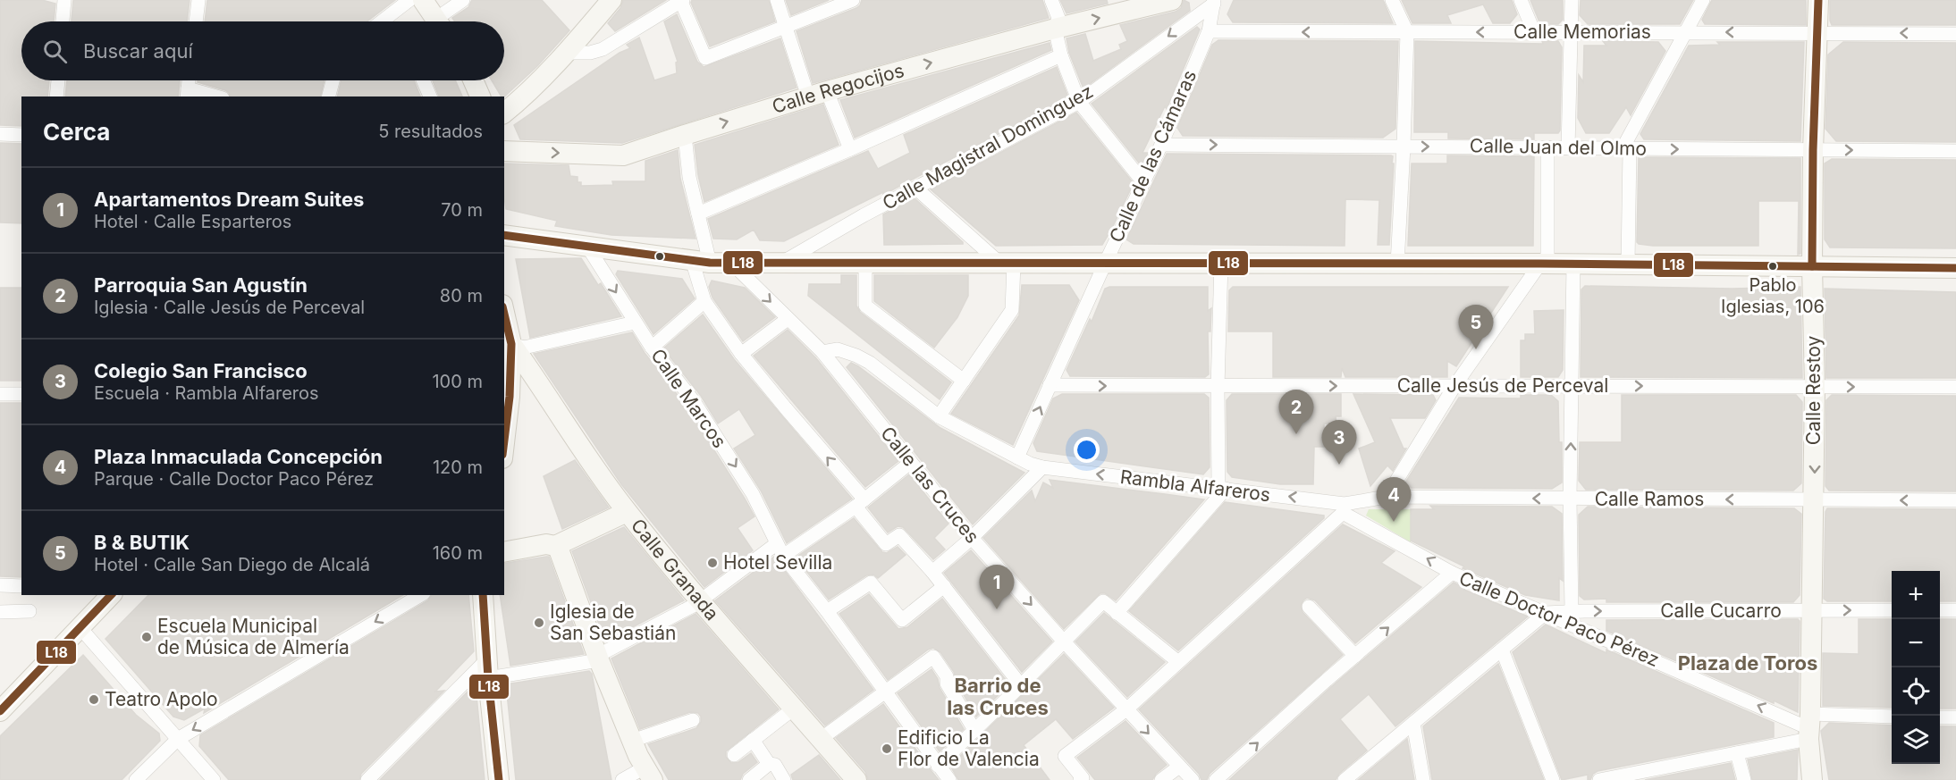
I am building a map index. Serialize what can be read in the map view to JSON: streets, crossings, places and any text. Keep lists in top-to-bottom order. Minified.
{"streets":{"street":["Calle Memorias","Calle Regocijos","Calle Magistral Dominguez","Calle Juan del Olmo","Calle de las Cámaras","Calle Jesús de Perceval","Calle Restoy","Calle Marcos","Calle las Cruces","Rambla Alfareros","Calle Ramos","Calle Granada","Calle Cucarro","Calle Doctor Paco Pérez"]},"crossings":[["Calle Memorias","Calle de las Cámaras"],["Calle Memorias","Calle Restoy"],["Calle Magistral Dominguez","Calle de las Cámaras"],["Calle Juan del Olmo","Calle de las Cámaras"],["Calle Juan del Olmo","Calle Restoy"],["Calle de las Cámaras","Calle Jesús de Perceval"],["Calle de las Cámaras","Rambla Alfareros"],["Calle Jesús de Perceval","Calle Restoy"],["Calle Restoy","Calle Ramos"],["Calle Restoy","Calle Cucarro"],["Calle Restoy","Calle Doctor Paco Pérez"],["Calle las Cruces","Rambla Alfareros"],["Rambla Alfareros","Calle Ramos"],["Rambla Alfareros","Calle Doctor Paco Pérez"],["Calle Ramos","Calle Doctor Paco Pérez"],["Calle Cucarro","Calle Doctor Paco Pérez"]],"one_way":["Calle Memorias","Calle Jesús de Perceval","Rambla Alfareros","Calle Ramos","Calle Cucarro","Calle Doctor Paco Pérez"],"districts":["Plaza de Toros","Barrio de las Cruces"],"places":["Pablo Iglesias, 106","Hotel Sevilla","Iglesia de San Sebastián","Escuela Municipal de Música de Almería","Teatro Apolo","Edificio La Flor de Valencia"],"lines":["transit line L18"],"page":{"search":"Buscar aquí","heading":["Cerca","5 resultados"],"list":[{"mark":"1","name":"Apartamentos Dream Suites","note":"Hotel · Calle Esparteros","value":"70 m"},{"mark":"2","name":"Parroquia San Agustín","note":"Iglesia · Calle Jesús de Perceval","value":"80 m"},{"mark":"3","name":"Colegio San Francisco","note":"Escuela · Rambla Alfareros","value":"100 m"},{"mark":"4","name":"Plaza Inmaculada Concepción","note":"Parque · Calle Doctor Paco Pérez","value":"120 m"},{"mark":"5","name":"B & BUTIK","note":"Hotel · Calle San Diego de Alcalá","value":"160 m"}],"pins":["5","2","3","4","1"],"map_buttons":["+","−"]}}
